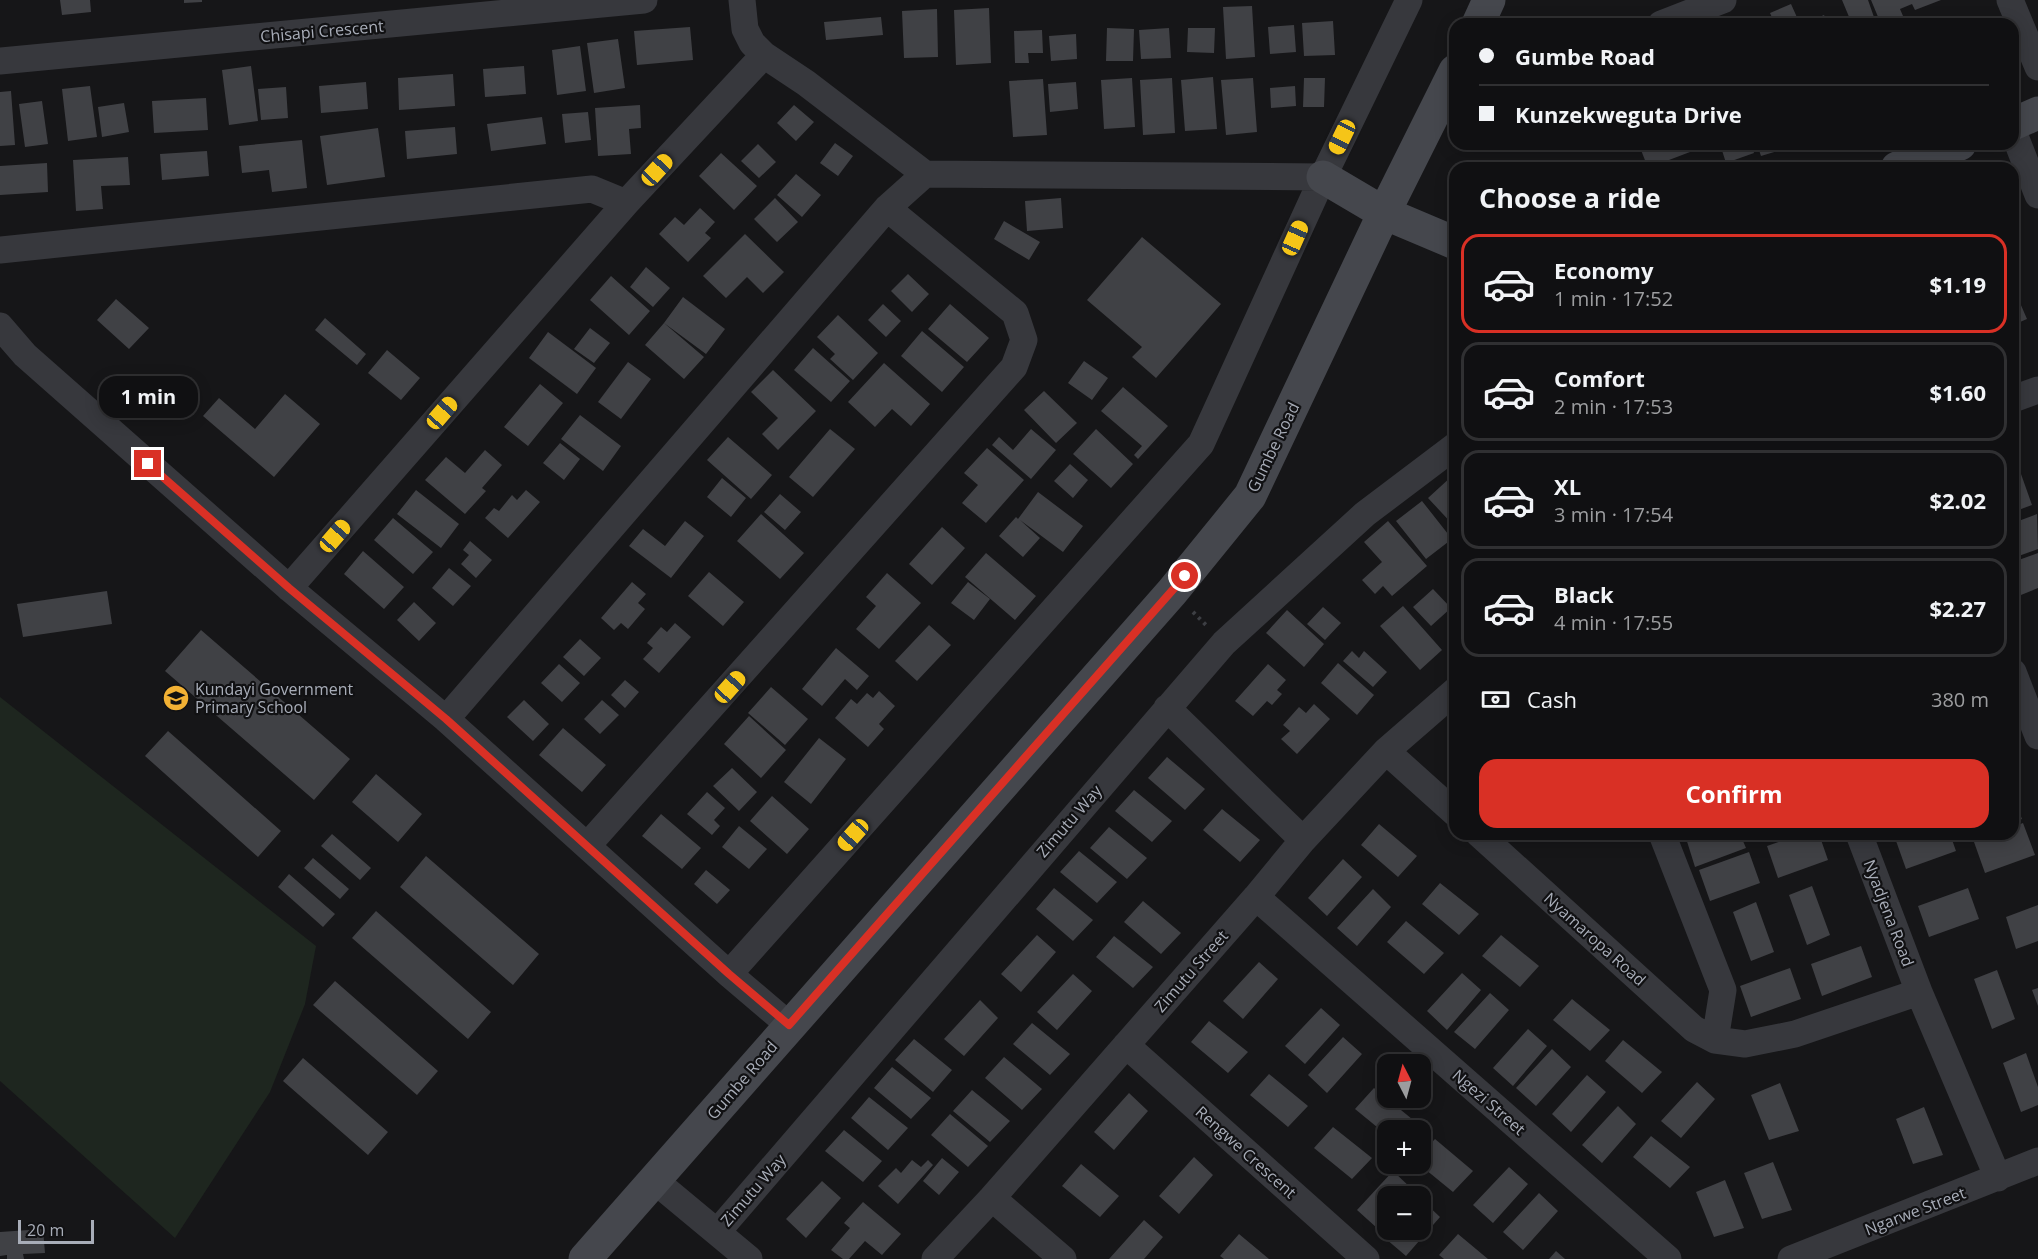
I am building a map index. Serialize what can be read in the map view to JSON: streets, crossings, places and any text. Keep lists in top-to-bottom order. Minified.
{"streets":{"street":["Chisapi Crescent","Gumbe Road","Zimutu Way","Nyadjena Road","Nyamaropa Road","Zimutu Street","Ngezi Street","Rengwe Crescent","Ngarwe Street"]},"crossings":[["Nyadjena Road","Ngarwe Street"],["Zimutu Street","Ngezi Street"],["Zimutu Street","Rengwe Crescent"]],"places":{"school or university":["Kundayi Government Primary School"]},"scale_bar":"20 m","north":"top","page":{"banner":["Gumbe Road","Kunzekweguta Drive"],"heading":"Choose a ride","list":[{"name":"Economy","note":"1 min · 17:52","value":"$1.19"},{"name":"Comfort","note":"2 min · 17:53","value":"$1.60"},{"name":"XL","note":"3 min · 17:54","value":"$2.02"},{"name":"Black","note":"4 min · 17:55","value":"$2.27"}],"bubble":"1 min","pay":["Cash","380 m"],"buttons":"Confirm","map_buttons":["+","−"],"scale":"20 m"}}
